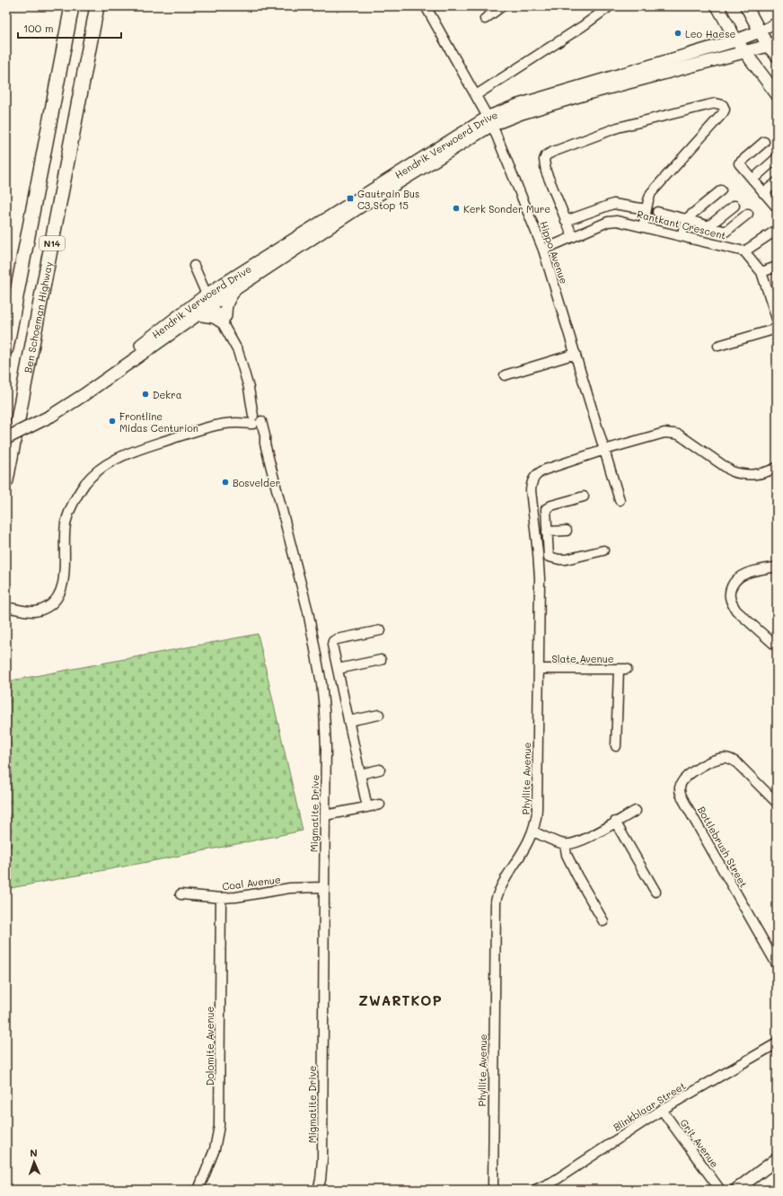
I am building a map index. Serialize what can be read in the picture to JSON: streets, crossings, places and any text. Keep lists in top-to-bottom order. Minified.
{"streets":{"highway":["N14","Ben Schoeman Highway"],"main road":["Hendrik Verwoerd Drive"],"street":["Rantkant Crescent","Hippo Avenue","Slate Avenue","Phyllite Avenue","Migmatite Drive","Bottlebrush Street","Coal Avenue","Dolomite Avenue","Blinkblaar Street","Grit Avenue"]},"crossings":[["Hendrik Verwoerd Drive","Hippo Avenue"],["Hendrik Verwoerd Drive","Migmatite Drive"],["Rantkant Crescent","Hippo Avenue"],["Hippo Avenue","Phyllite Avenue"],["Slate Avenue","Phyllite Avenue"],["Migmatite Drive","Coal Avenue"],["Coal Avenue","Dolomite Avenue"],["Blinkblaar Street","Grit Avenue"]],"districts":["ZWARTKOP"],"places":{"other":["Leo Haese","Kerk Sonder Mure","Dekra","Frontline Midas Centurion","Bosvelder"],"transit":["Gautrain Bus C3 Stop 15"]},"scale_bar":"100 m","north":"top"}
